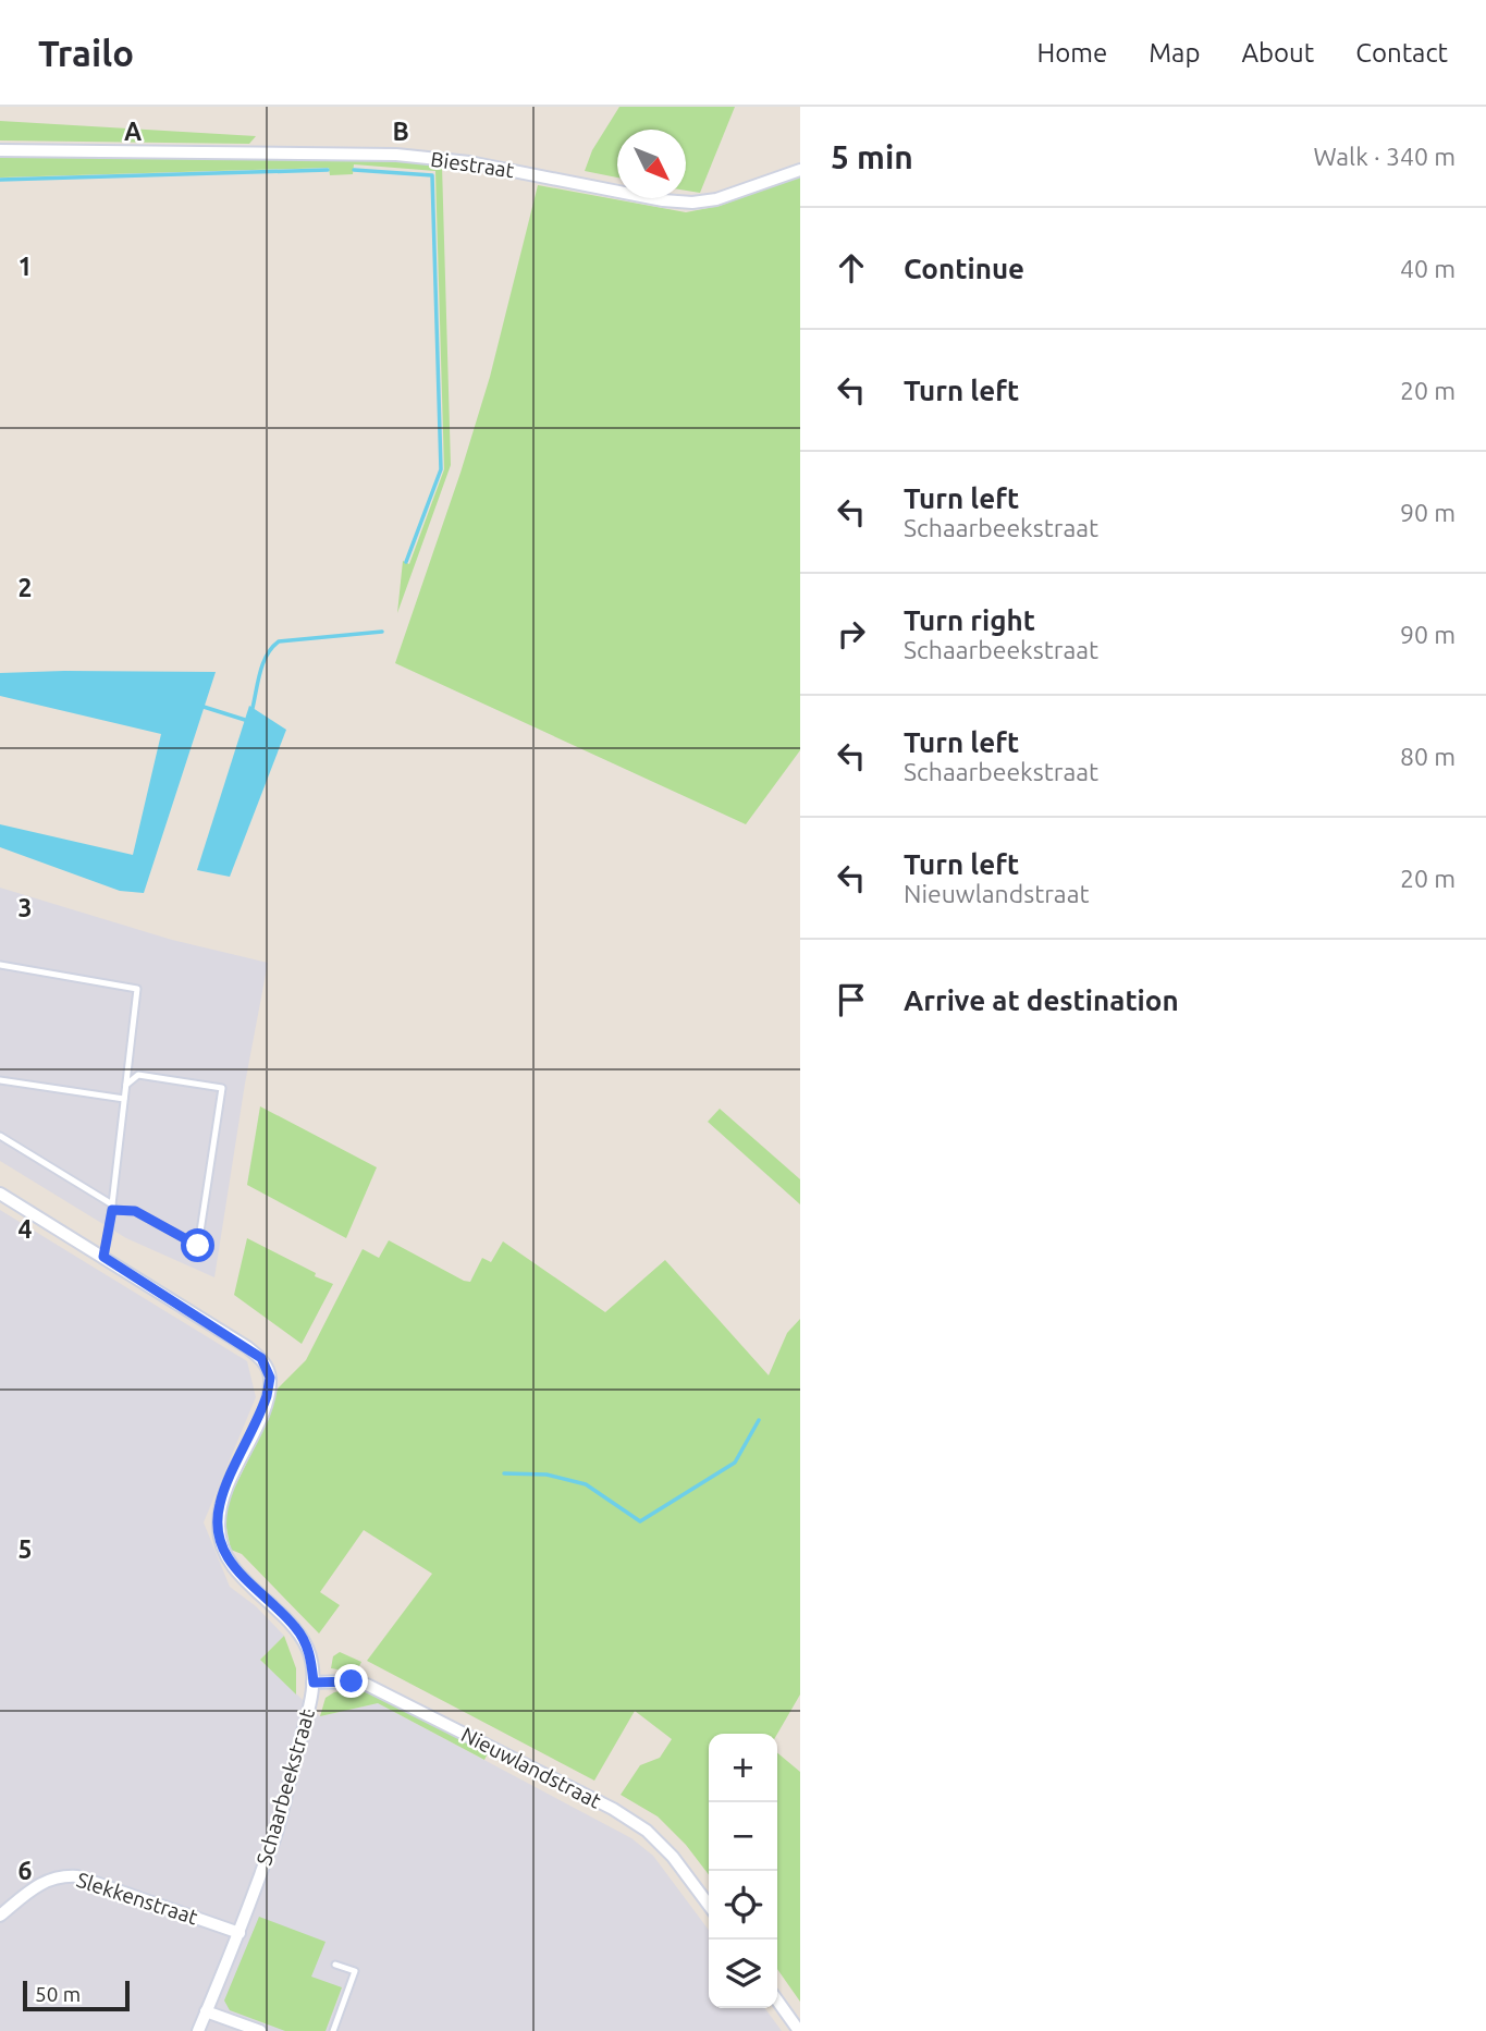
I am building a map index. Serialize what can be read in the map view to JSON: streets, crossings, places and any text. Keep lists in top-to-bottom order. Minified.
{"streets":{"street":["Biestraat","Nieuwlandstraat","Schaarbeekstraat","Slekkenstraat"]},"crossings":[["Nieuwlandstraat","Schaarbeekstraat"],["Schaarbeekstraat","Slekkenstraat"]],"scale_bar":"50 m","north":"bottom right","page":{"header":"Trailo","nav":["Home","Map","About","Contact"],"heading":["5 min","Walk · 340 m"],"list":[["Continue","40 m"],["Turn left","20 m"],["Turn left","Schaarbeekstraat","90 m"],["Turn right","Schaarbeekstraat","90 m"],["Turn left","Schaarbeekstraat","80 m"],["Turn left","Nieuwlandstraat","20 m"],"Arrive at destination"],"map_buttons":["+","−"],"scale":"50 m"},"grid":{"columns":["A","B"],"rows":["1","2","3","4","5","6"]}}
